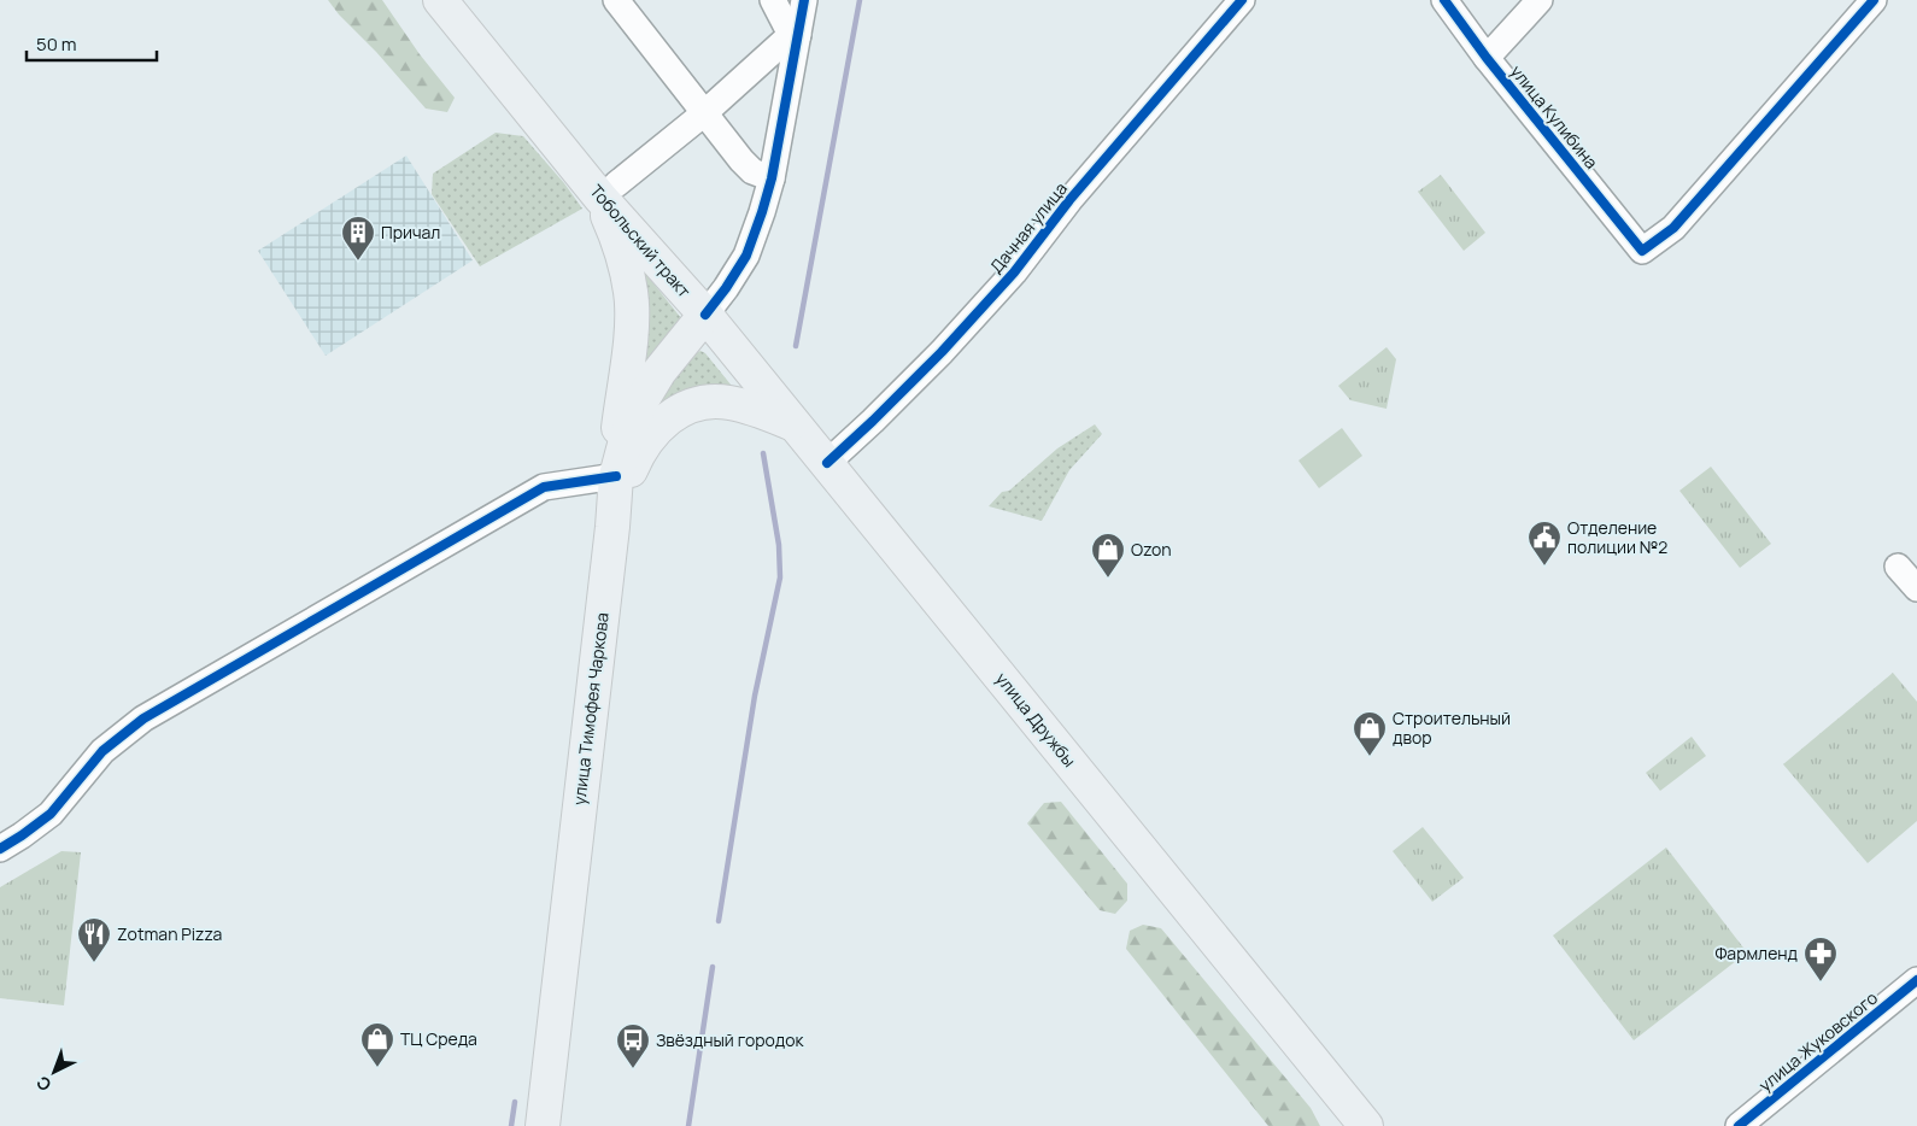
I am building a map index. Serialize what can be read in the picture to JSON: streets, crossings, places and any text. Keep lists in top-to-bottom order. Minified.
{"streets":{"main road":["Тобольский тракт","улица Тимофея Чаркова","улица Дружбы"],"street":["улица Кулибина","Дачная улица","улица Жуковского"]},"crossings":[["Дачная улица","улица Дружбы"],["Тобольский тракт","улица Тимофея Чаркова"],["Тобольский тракт","улица Дружбы"],["улица Тимофея Чаркова","улица Дружбы"]],"places":{"building":["Причал"],"public building":["Отделение полиции №2"],"shop":["Ozon","Строительный двор","ТЦ Среда"],"restaurant":["Zotman Pizza"],"pharmacy":["Фармленд"],"bus stop":["Звёздный городок"]},"scale_bar":"50 m","north":"bottom left"}
